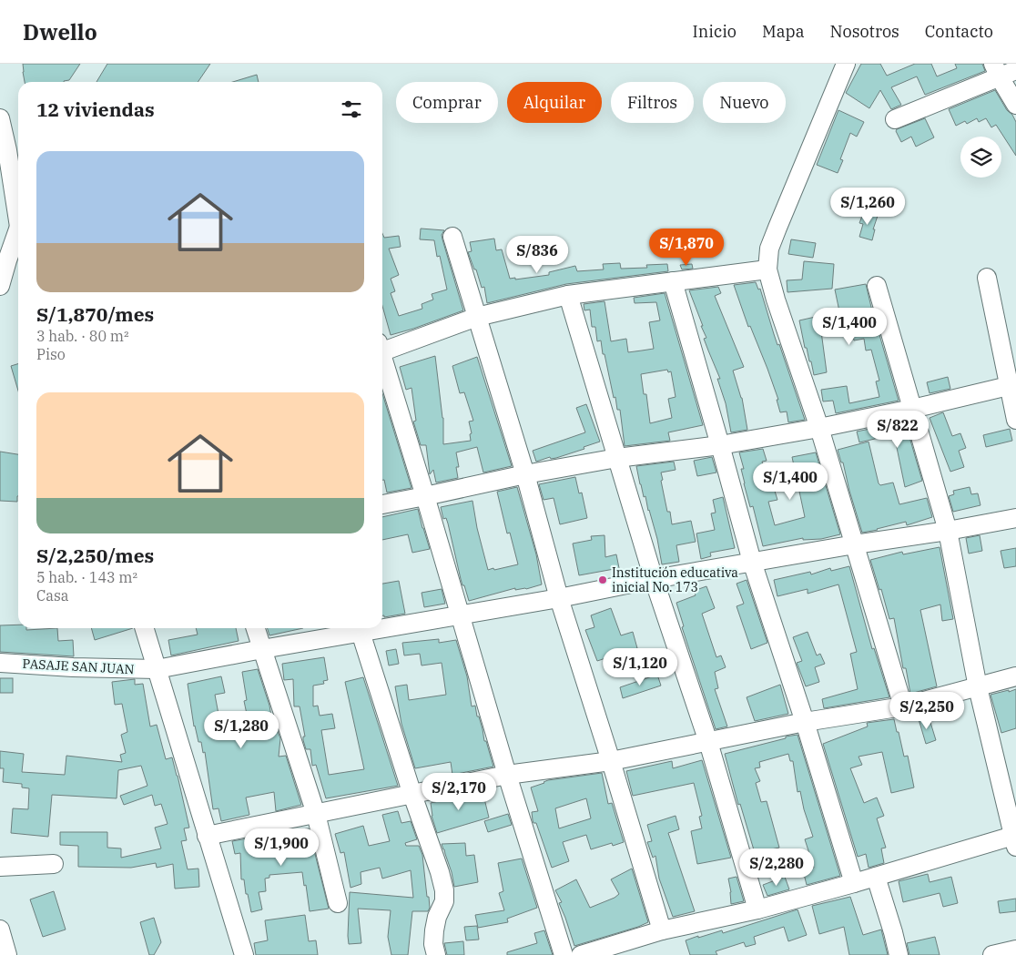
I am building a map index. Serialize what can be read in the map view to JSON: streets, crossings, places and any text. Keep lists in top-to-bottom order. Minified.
{"streets":{"street":["PASAJE SAN JUAN"]},"places":["Institución educativa inicial No. 173"],"page":{"header":"Dwello","nav":["Inicio","Mapa","Nosotros","Contacto"],"chip":["Comprar","Alquilar","Filtros","Nuevo"],"heading":"12 viviendas","list":[{"name":"S/1,870/mes","note":"3 hab. · 80 m² · Piso"},{"name":"S/2,250/mes","note":"5 hab. · 143 m² · Casa"}],"price":["S/1,260","S/1,870","S/836","S/1,400","S/822","S/1,400","S/1,120","S/2,250","S/1,280","S/2,170","S/1,900","S/2,280"]}}
